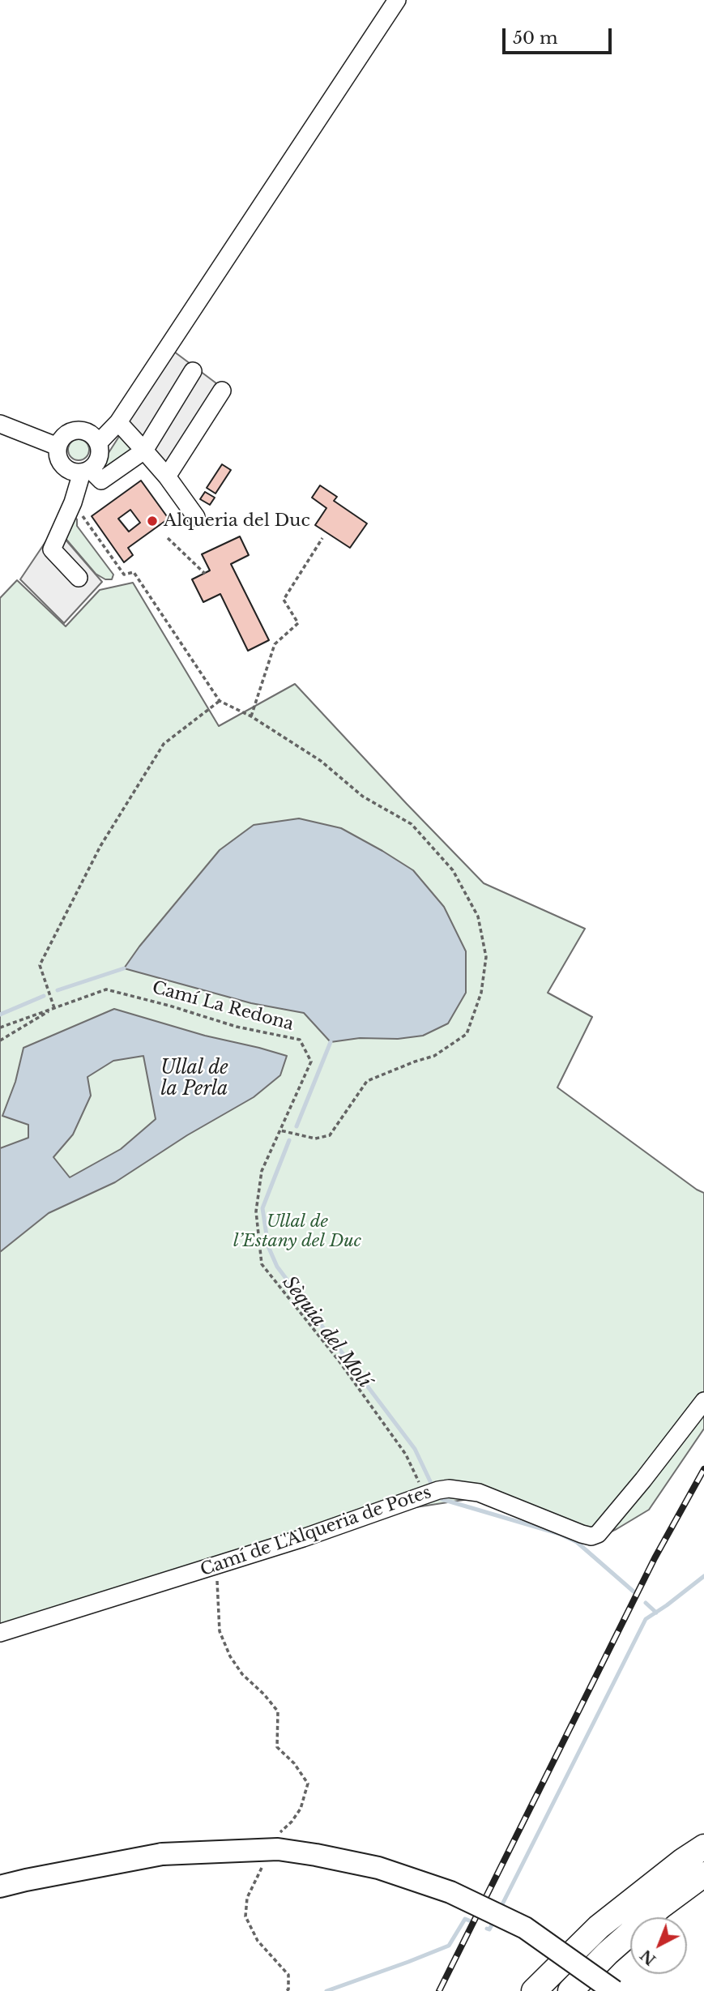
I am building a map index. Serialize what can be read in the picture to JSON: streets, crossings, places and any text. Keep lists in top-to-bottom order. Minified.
{"streets":{"street":["Camí de L'Alqueria de Potes"],"path":["Camí La Redona"]},"crossings":[["Camí La Redona","Camí de L'Alqueria de Potes"]],"water":["Ullal de la Perla","Sèquia del Molí"],"parks":["Ullal de l’Estany del Duc"],"places":["Alqueria del Duc"],"scale_bar":"50 m","north":"bottom left"}
